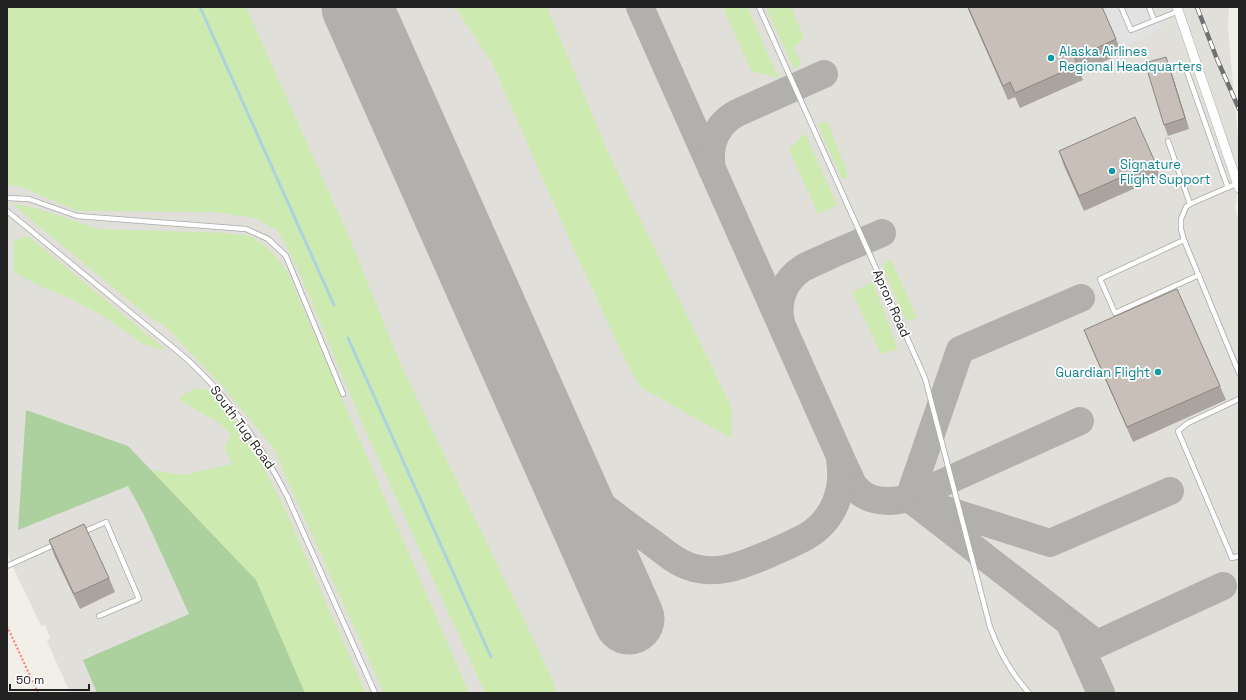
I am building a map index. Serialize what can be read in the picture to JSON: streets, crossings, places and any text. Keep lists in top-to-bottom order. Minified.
{"streets":{"lane":["Apron Road","South Tug Road"]},"places":["Alaska Airlines Regional Headquarters","Signature Flight Support","Guardian Flight"],"scale_bar":"50 m"}
